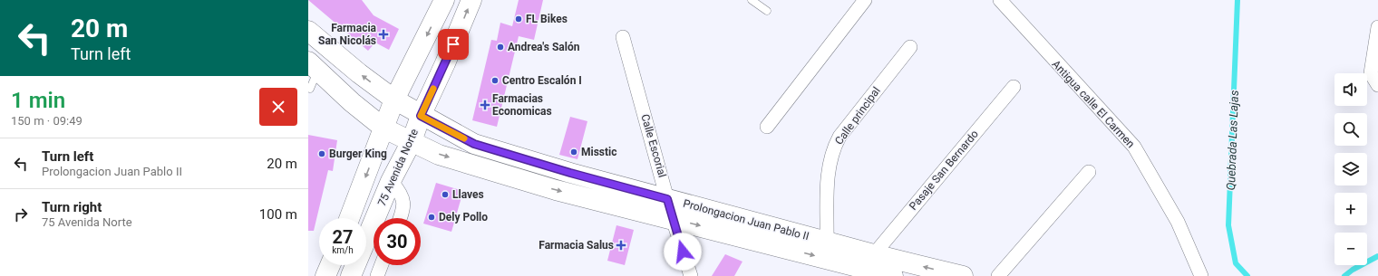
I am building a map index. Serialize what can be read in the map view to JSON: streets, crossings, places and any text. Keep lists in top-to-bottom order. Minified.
{"streets":{"main road":["75 Avenida Norte","Prolongacion Juan Pablo II"],"street":["Antigua calle El Carmen","Calle principal","Calle Escorial","Pasaje San Bernardo"]},"crossings":[["Calle principal","Prolongacion Juan Pablo II"],["Calle Escorial","Prolongacion Juan Pablo II"],["75 Avenida Norte","Prolongacion Juan Pablo II"],["Pasaje San Bernardo","Prolongacion Juan Pablo II"]],"water":["Quebrada Las Lajas"],"places":{"other":["FL Bikes","Andrea's Salón","Centro Escalón I","Misstic","Burger King","Llaves","Dely Pollo"],"health":["Farmacia San Nicolás","Farmacias Economicas","Farmacia Salus"]},"page":{"turn":["20 m","Turn left"],"map_buttons":["+","−"],"heading":["1 min","150 m · 09:49"],"list":[{"name":"Turn left","note":"Prolongacion Juan Pablo II","value":"20 m"},{"name":"Turn right","note":"75 Avenida Norte","value":"100 m"}],"speed":"27 km/h","limit":"30"}}
